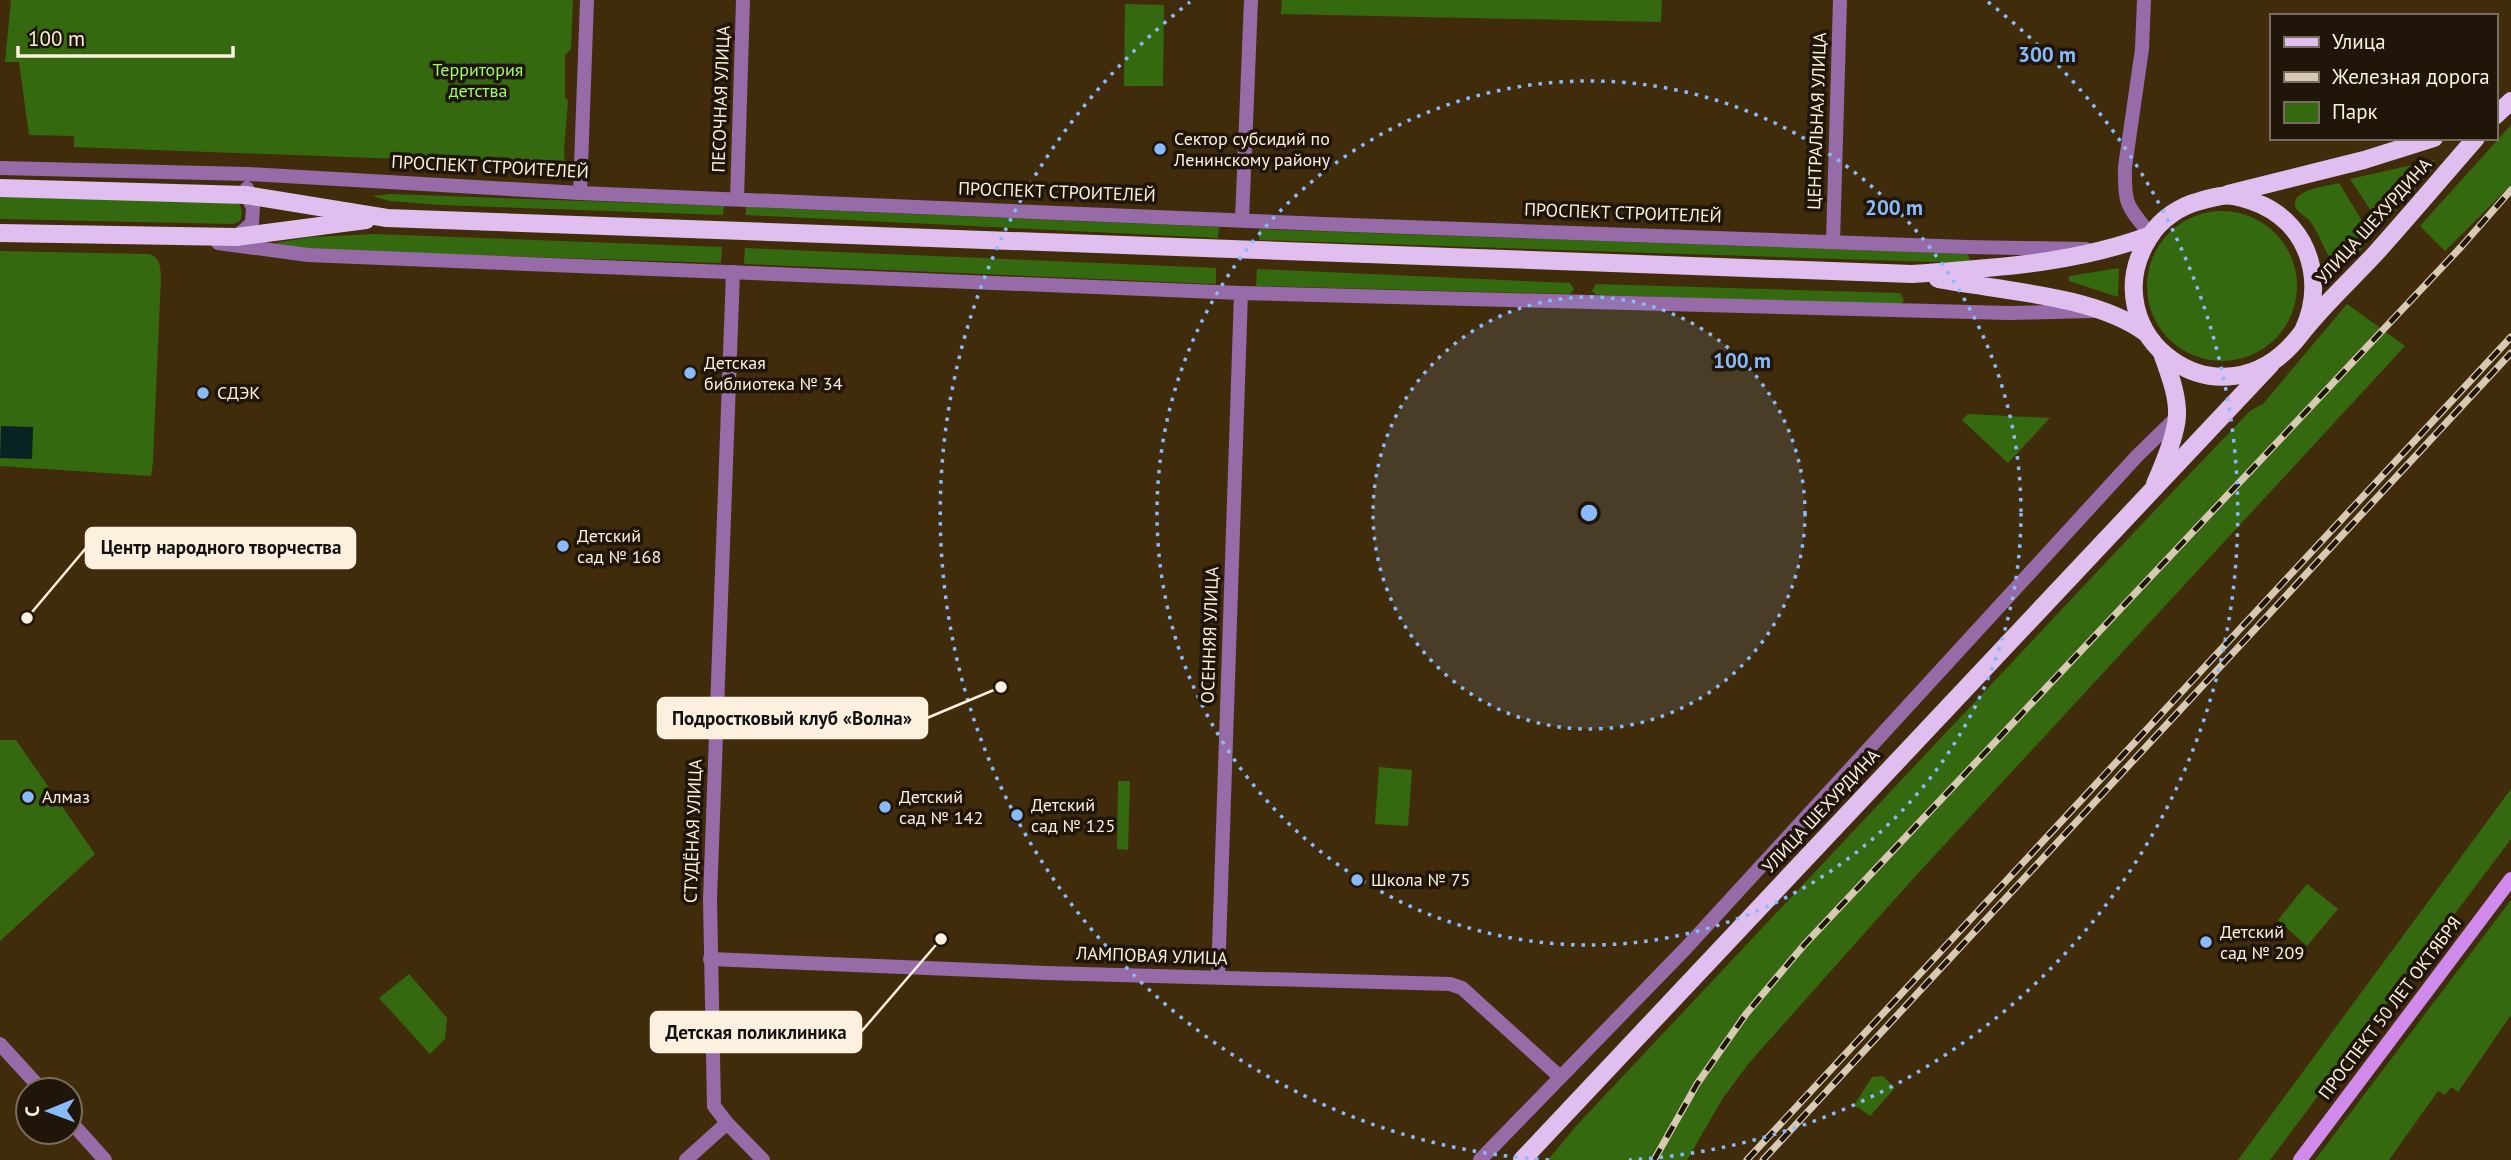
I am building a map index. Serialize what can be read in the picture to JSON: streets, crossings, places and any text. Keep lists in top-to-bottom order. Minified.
{"streets":{"main road":["ПРОСПЕКТ СТРОИТЕЛЕЙ","УЛИЦА ШЕХУРДИНА","ПРОСПЕКТ 50 ЛЕТ ОКТЯБРЯ"],"street":["ПЕСОЧНАЯ УЛИЦА","ЦЕНТРАЛЬНАЯ УЛИЦА","ОСЕННЯЯ УЛИЦА","СТУДЁНАЯ УЛИЦА","ЛАМПОВАЯ УЛИЦА"]},"crossings":[["ПЕСОЧНАЯ УЛИЦА","ПРОСПЕКТ СТРОИТЕЛЕЙ"],["ЦЕНТРАЛЬНАЯ УЛИЦА","ПРОСПЕКТ СТРОИТЕЛЕЙ"],["ПРОСПЕКТ СТРОИТЕЛЕЙ","УЛИЦА ШЕХУРДИНА"],["ПРОСПЕКТ СТРОИТЕЛЕЙ","ОСЕННЯЯ УЛИЦА"],["ПРОСПЕКТ СТРОИТЕЛЕЙ","СТУДЁНАЯ УЛИЦА"],["ОСЕННЯЯ УЛИЦА","ЛАМПОВАЯ УЛИЦА"],["СТУДЁНАЯ УЛИЦА","ЛАМПОВАЯ УЛИЦА"]],"parks":["Территория детства"],"places":["Сектор субсидий по Ленинскому району","Детская библиотека № 34","СДЭК","Детский сад № 168","Центр народного творчества","Подростковый клуб «Волна»","Алмаз","Детский сад № 142","Детский сад № 125","Школа № 75","Детская поликлиника","Детский сад № 209"],"legend":["Улица","Железная дорога","Парк"],"scale_bar":"100 m","north":"left","rings":["300 m","200 m","100 m"]}
